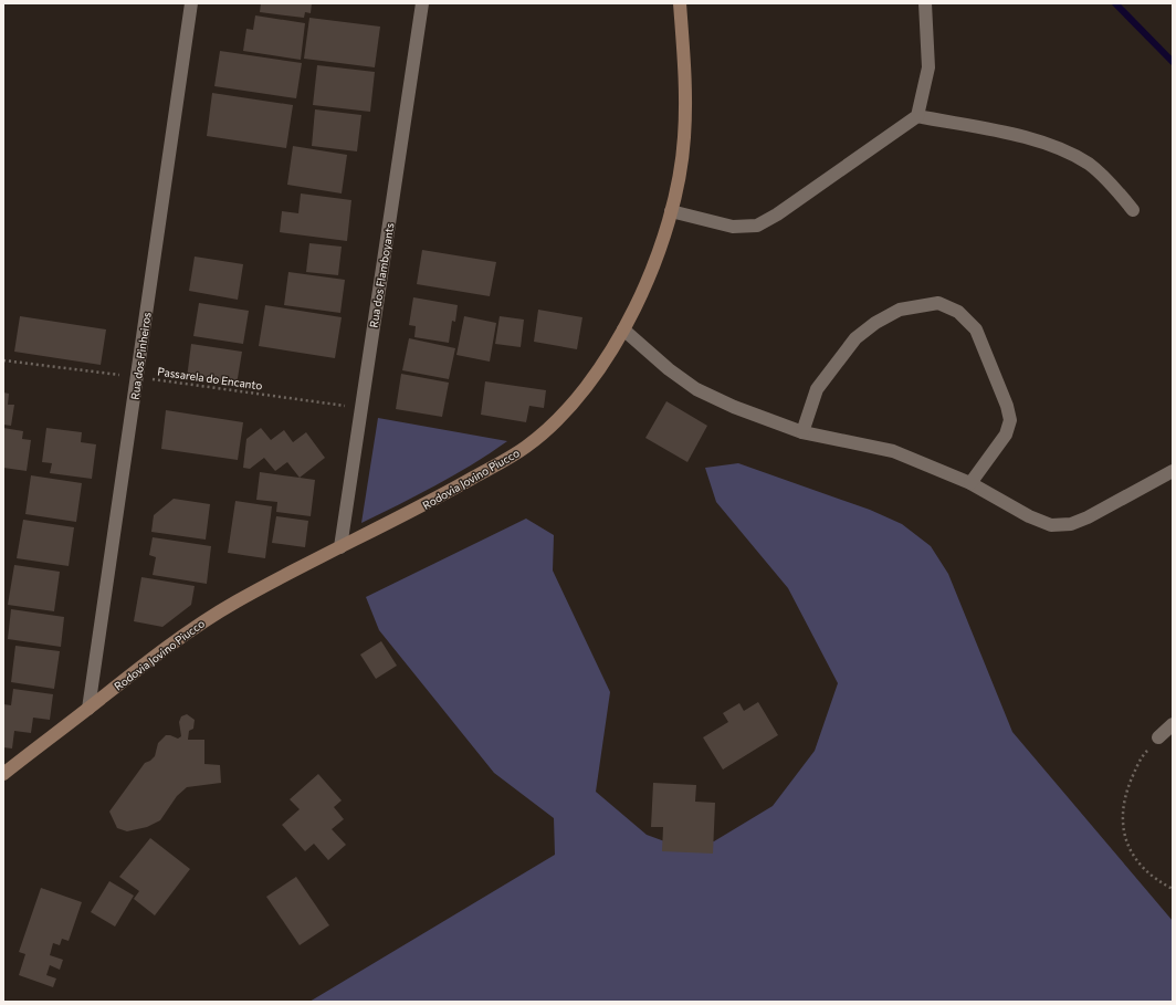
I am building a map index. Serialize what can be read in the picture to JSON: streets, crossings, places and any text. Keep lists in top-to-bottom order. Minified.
{"streets":{"main road":["Rodovia Jovino Piucco"],"street":["Rua dos Flamboyants","Rua dos Pinheiros"],"path":["Passarela do Encanto"]},"crossings":[["Rua dos Flamboyants","Passarela do Encanto"],["Rua dos Flamboyants","Rodovia Jovino Piucco"],["Rua dos Pinheiros","Passarela do Encanto"],["Rua dos Pinheiros","Rodovia Jovino Piucco"]]}
